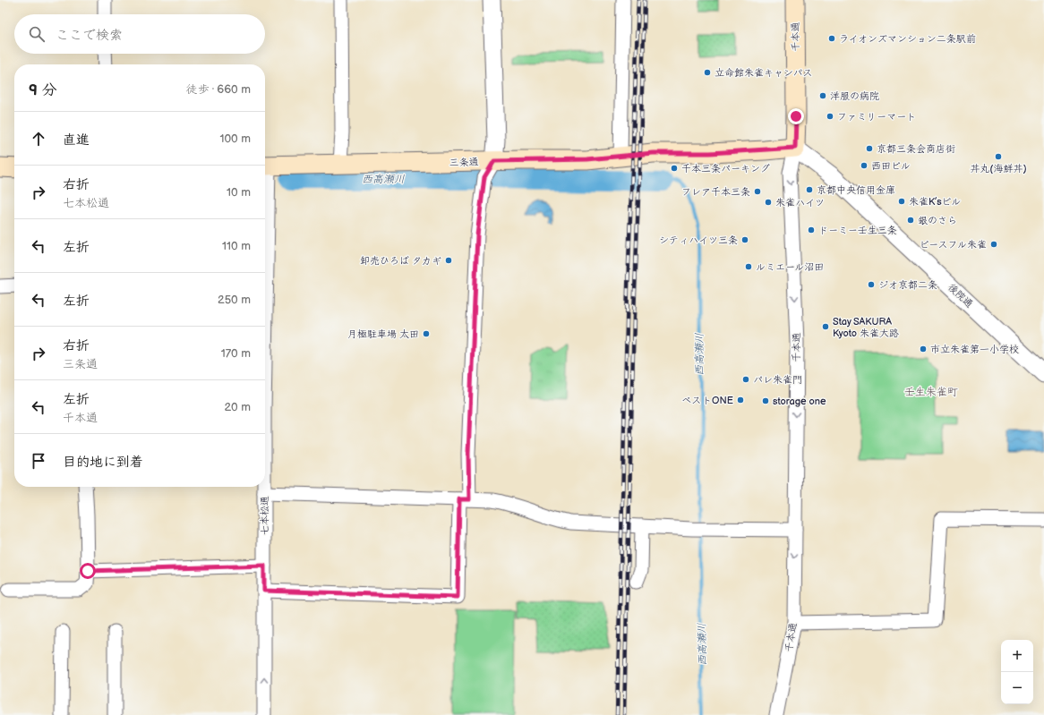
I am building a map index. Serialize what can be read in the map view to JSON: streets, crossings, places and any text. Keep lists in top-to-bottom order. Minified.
{"streets":{"main road":["千本通","三条通"],"street":["後院通","七本松通"]},"crossings":[["千本通","三条通"],["千本通","後院通"],["三条通","後院通"]],"one_way":["千本通","七本松通"],"districts":["壬生朱雀町"],"water":["西高瀬川"],"places":["ライオンズマンション二条駅前","立命館朱雀キャンパス","洋服の病院","ファミリーマート","京都三条会商店街","丼丸(海鮮丼)","西田ビル","千本三条パーキング","京都中央信用金庫","フレア千本三条","朱雀K’sビル","朱雀ハイツ","銀のさら","ドーミー壬生三条","シティハイツ三条","ピースフル朱雀","卸売ひろば タカギ","ルミエール沼田","ジオ京都二条","Stay SAKURA Kyoto 朱雀大路","月極駐車場 太田","市立朱雀第一小学校","パレ朱雀門","ベストONE","storage one"],"page":{"search":"ここで検索","heading":["9 分","徒歩 · 660 m"],"list":[["直進","100 m"],["右折","七本松通","10 m"],["左折","110 m"],["左折","250 m"],["右折","三条通","170 m"],["左折","千本通","20 m"],"目的地に到着"],"map_buttons":["+","−"]}}
